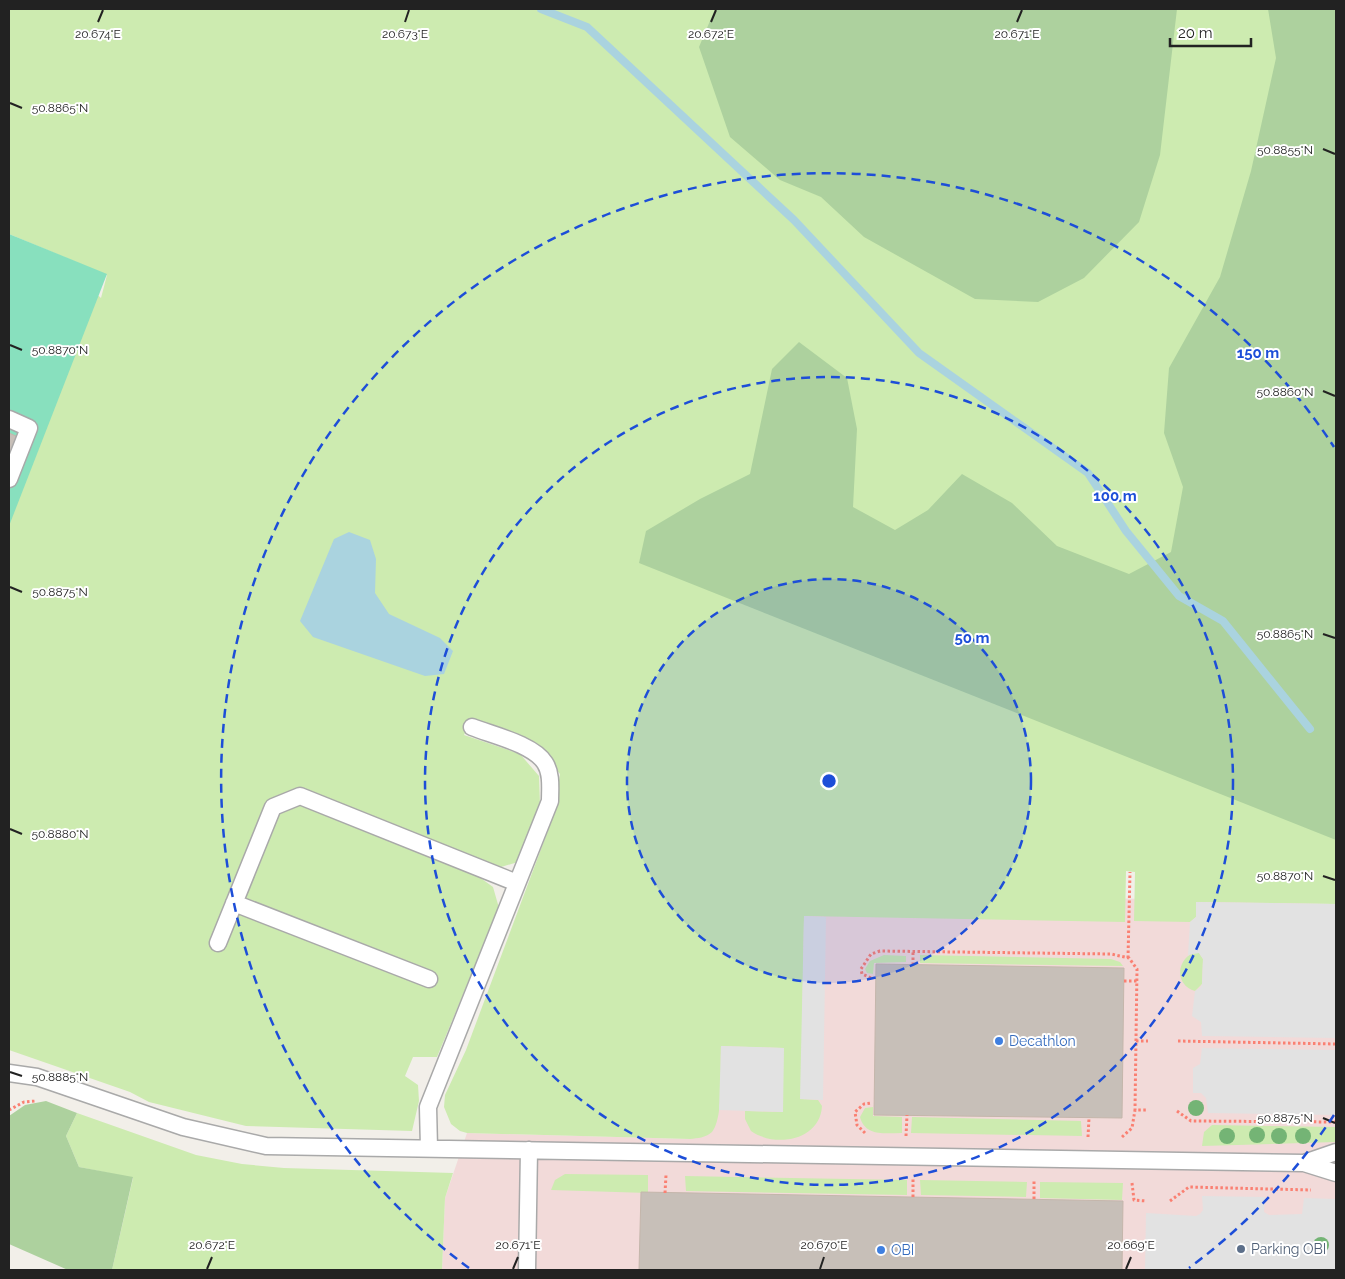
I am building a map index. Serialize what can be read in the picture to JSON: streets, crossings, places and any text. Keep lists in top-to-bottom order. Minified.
{"places":["Decathlon","Parking OBI","OBI"],"scale_bar":"20 m","coordinates":["20.674°E","20.673°E","20.672°E","20.671°E","50.8865°N","50.8855°N","50.8870°N","50.8860°N","50.8875°N","50.8880°N","50.8885°N","20.670°E","20.669°E"],"rings":["150 m","100 m","50 m"]}
